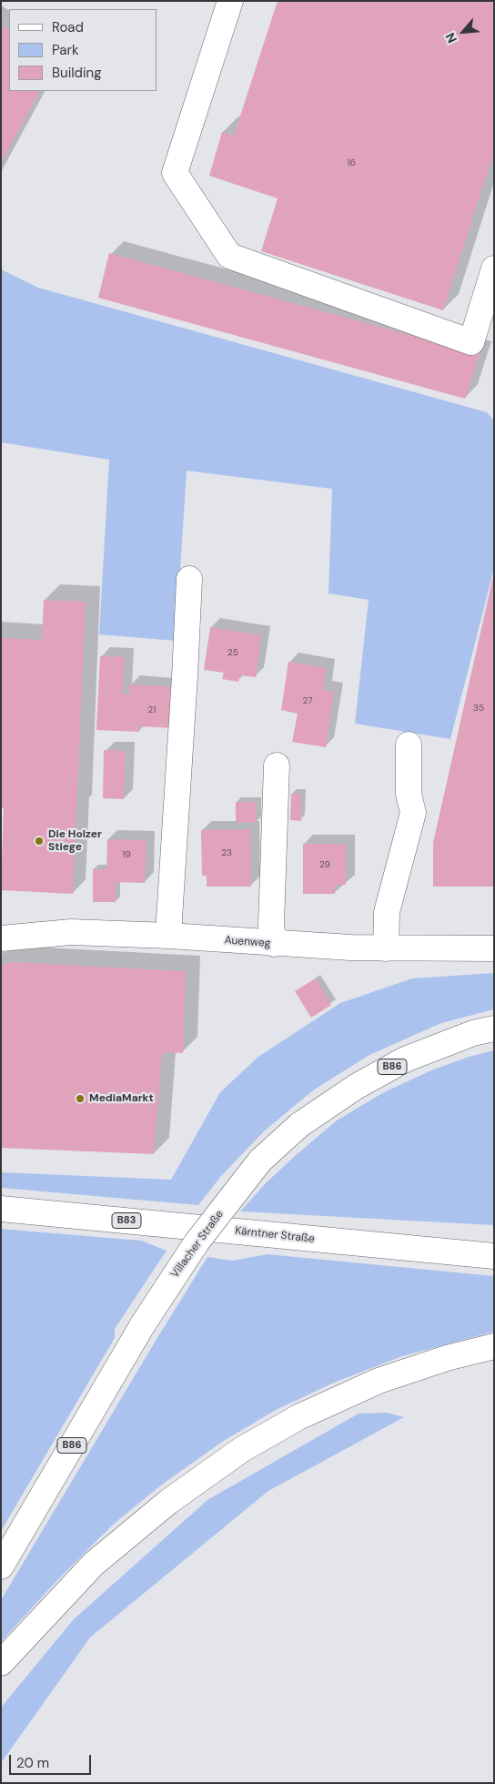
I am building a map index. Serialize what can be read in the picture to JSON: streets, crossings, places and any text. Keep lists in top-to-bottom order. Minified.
{"streets":{"main road":["Auenweg","B86","B83","Kärntner Straße","Villacher Straße"]},"places":["Die Holzer Stiege","MediaMarkt"],"house_numbers":["16","25","27","35","21","23","19","29"],"legend":["Road","Park","Building"],"scale_bar":"20 m","north":"bottom left"}
